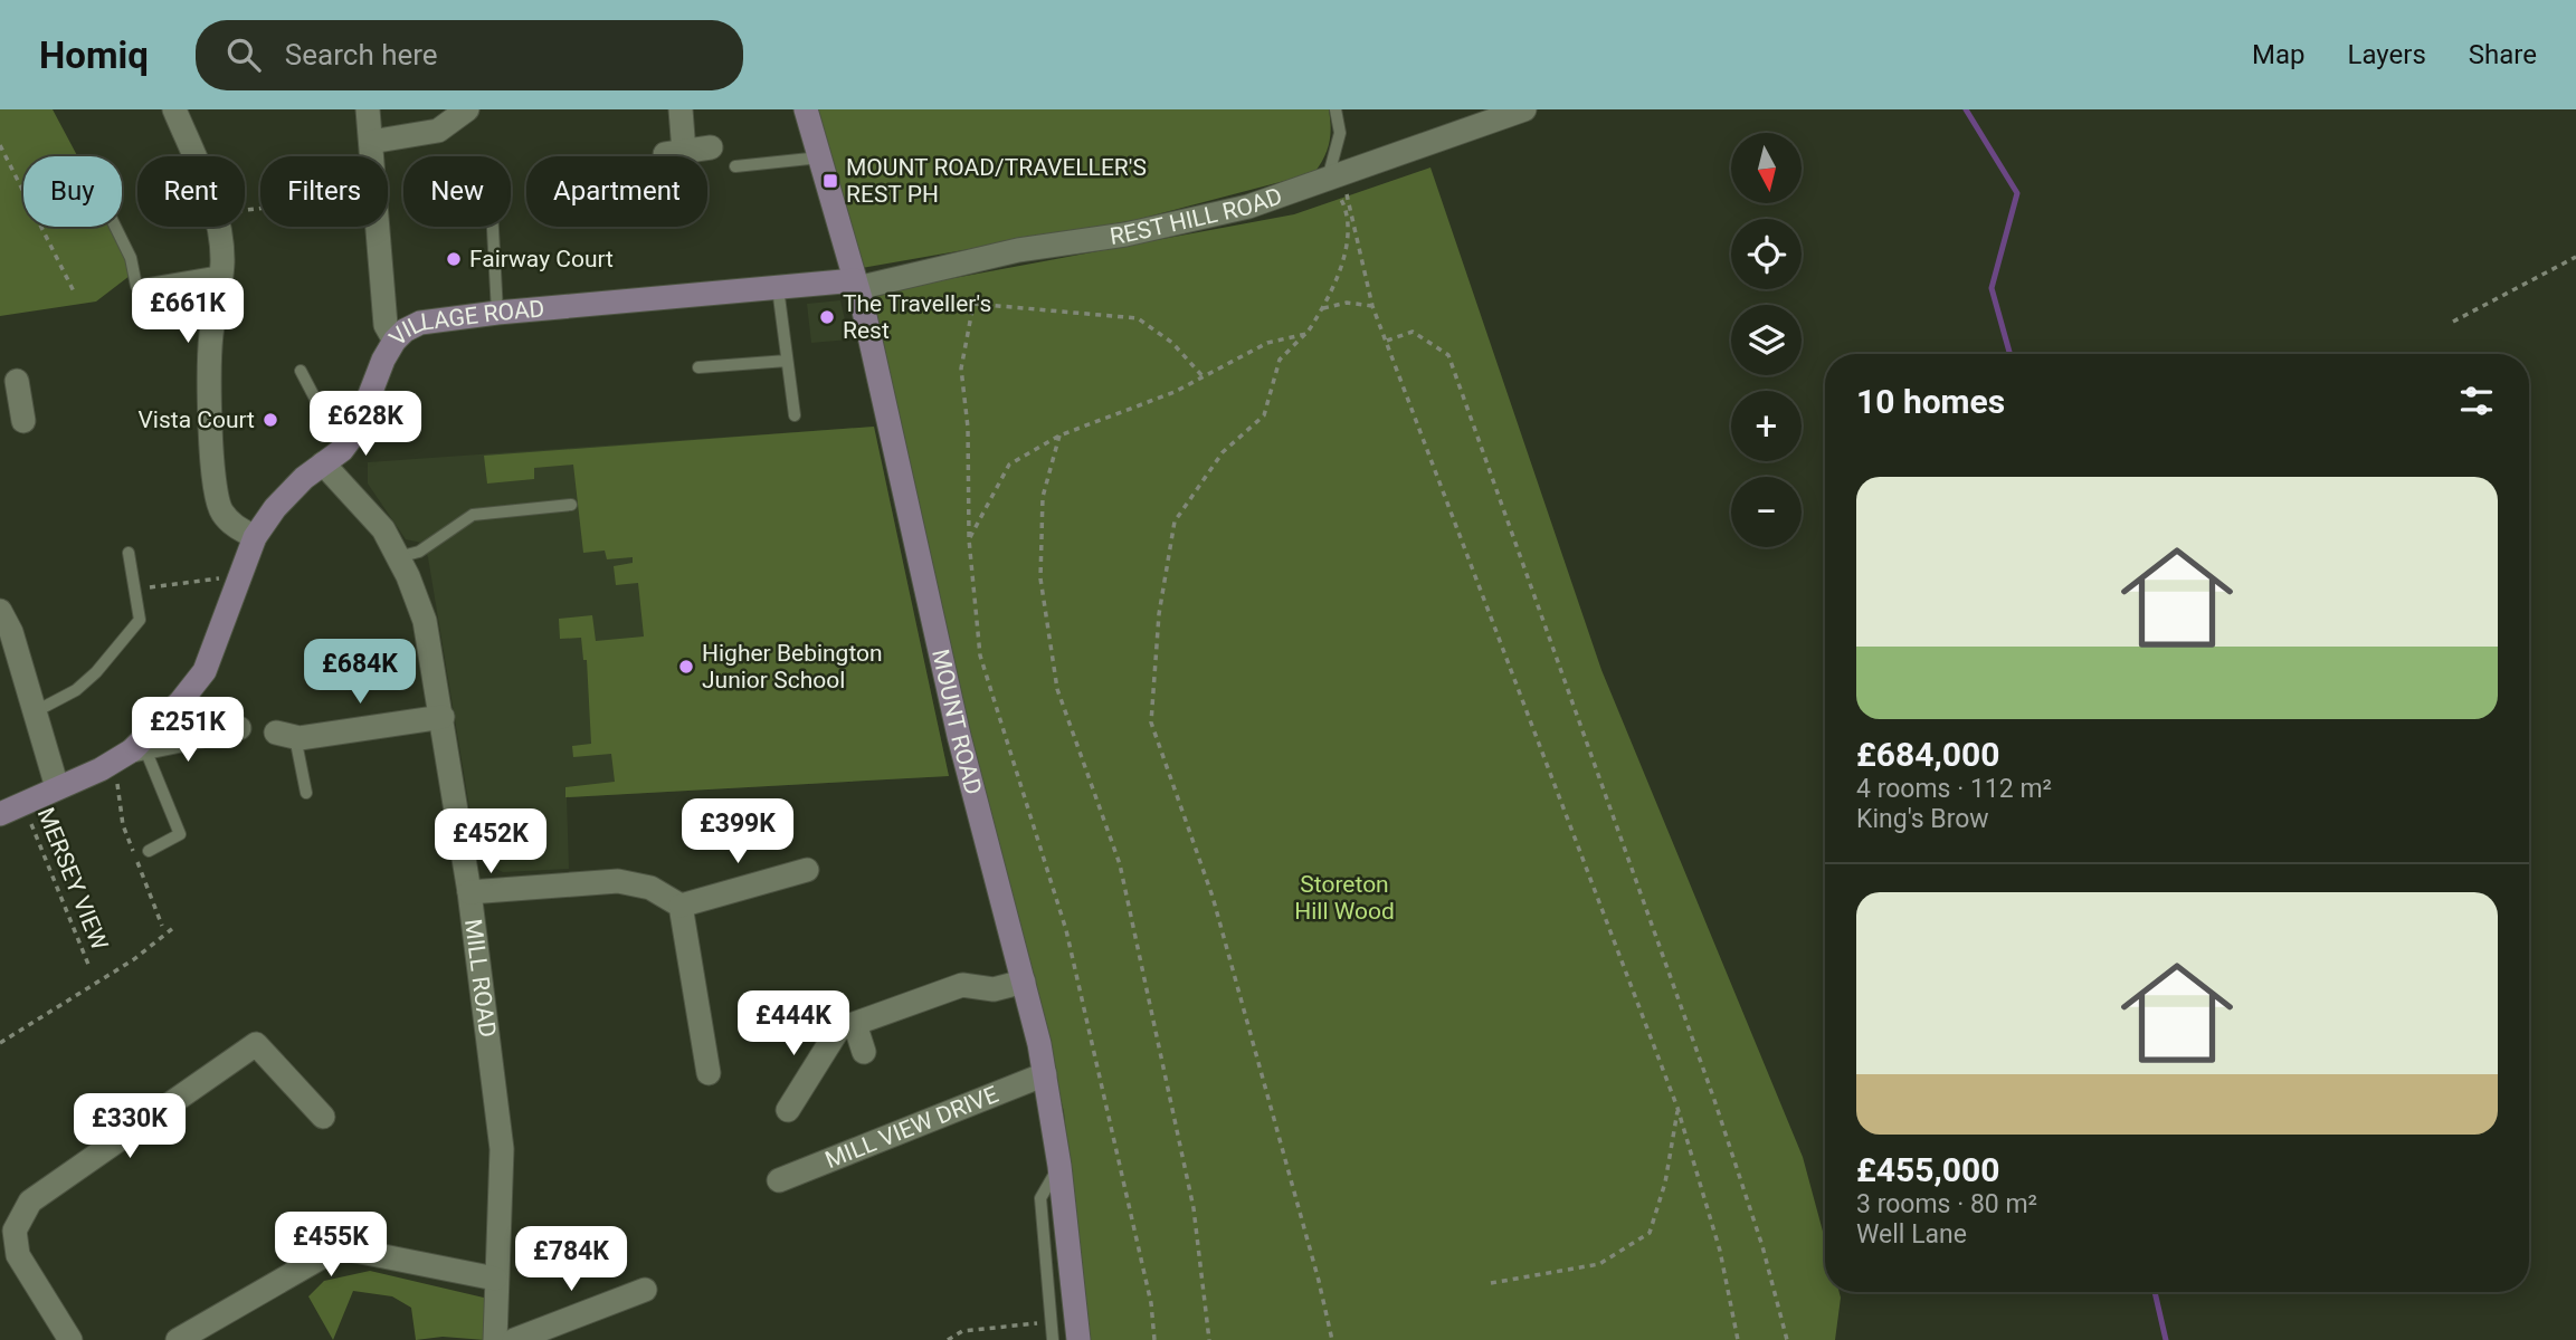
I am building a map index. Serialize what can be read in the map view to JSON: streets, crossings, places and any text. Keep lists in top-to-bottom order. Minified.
{"streets":{"main road":["VILLAGE ROAD","MOUNT ROAD"],"street":["REST HILL ROAD","MILL ROAD","MILL VIEW DRIVE"],"path":["MERSEY VIEW"]},"crossings":[["REST HILL ROAD","VILLAGE ROAD"],["REST HILL ROAD","MOUNT ROAD"],["VILLAGE ROAD","MOUNT ROAD"],["VILLAGE ROAD","MERSEY VIEW"],["VILLAGE ROAD","MILL ROAD"],["MOUNT ROAD","MILL VIEW DRIVE"]],"parks":["Storeton Hill Wood"],"places":{"transit":["MOUNT ROAD/TRAVELLER'S REST PH"],"other":["Fairway Court","The Traveller's Rest","Vista Court","Higher Bebington Junior School"]},"north":"bottom","page":{"header":"Homiq","search":"Search here","nav":["Map","Layers","Share"],"map_buttons":["+","−"],"chip":["Buy","Rent","Filters","New","Apartment"],"price":["£661K","£628K","£684K","£251K","£399K","£452K","£444K","£330K","£455K","£784K"],"heading":"10 homes","list":[{"name":"£684,000","note":"4 rooms · 112 m² · King's Brow"},{"name":"£455,000","note":"3 rooms · 80 m² · Well Lane"}]}}
